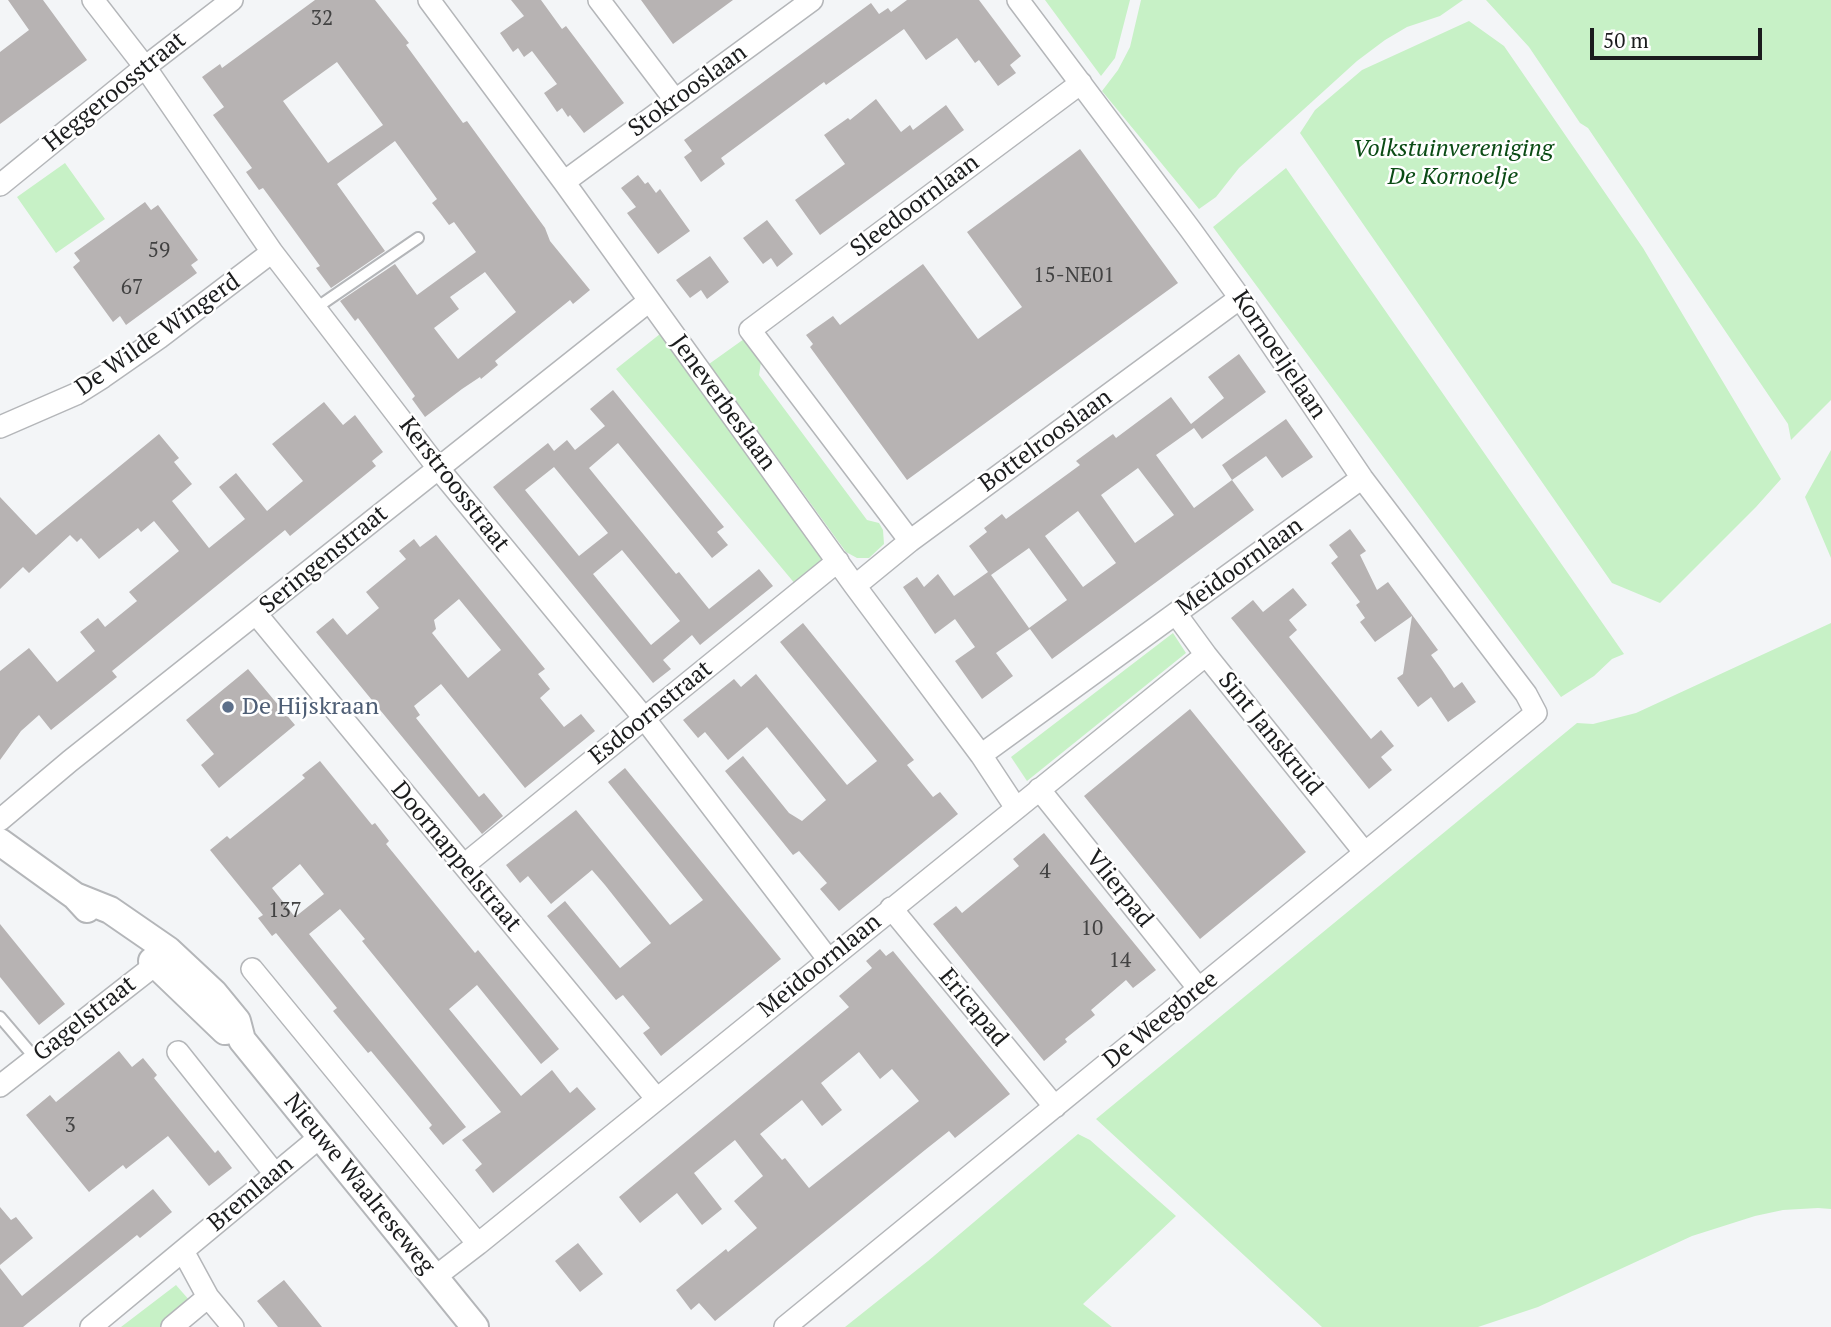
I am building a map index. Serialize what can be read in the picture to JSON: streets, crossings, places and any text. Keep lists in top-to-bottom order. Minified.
{"streets":{"street":["Stokrooslaan","Heggeroosstraat","Sleedoornlaan","De Wilde Wingerd","Kornoeljelaan","Jeneverbeslaan","Bottelrooslaan","Kerstroosstraat","Seringenstraat","Meidoornlaan","Esdoornstraat","Sint Janskruid","Doornappelstraat","Vlierpad","Ericapad","Gagelstraat","De Weegbree","Nieuwe Waalreseweg","Bremlaan"]},"crossings":[["Stokrooslaan","Jeneverbeslaan"],["Heggeroosstraat","Kerstroosstraat"],["Sleedoornlaan","Kornoeljelaan"],["Sleedoornlaan","Bottelrooslaan"],["De Wilde Wingerd","Kerstroosstraat"],["Kornoeljelaan","Bottelrooslaan"],["Kornoeljelaan","Meidoornlaan"],["Kornoeljelaan","De Weegbree"],["Jeneverbeslaan","Bottelrooslaan"],["Jeneverbeslaan","Seringenstraat"],["Jeneverbeslaan","Meidoornlaan"],["Jeneverbeslaan","Esdoornstraat"],["Kerstroosstraat","Seringenstraat"],["Kerstroosstraat","Meidoornlaan"],["Kerstroosstraat","Esdoornstraat"],["Seringenstraat","Doornappelstraat"],["Meidoornlaan","Sint Janskruid"],["Meidoornlaan","Doornappelstraat"],["Meidoornlaan","Vlierpad"],["Meidoornlaan","Ericapad"],["Meidoornlaan","Nieuwe Waalreseweg"],["Esdoornstraat","Doornappelstraat"],["Sint Janskruid","De Weegbree"],["Vlierpad","De Weegbree"],["Ericapad","De Weegbree"],["Gagelstraat","Nieuwe Waalreseweg"],["Nieuwe Waalreseweg","Bremlaan"]],"parks":["Volkstuinvereniging De Kornoelje"],"places":["De Hijskraan"],"house_numbers":["32","59","15-NE01","67","4","137","10","14","3"],"scale_bar":"50 m"}
